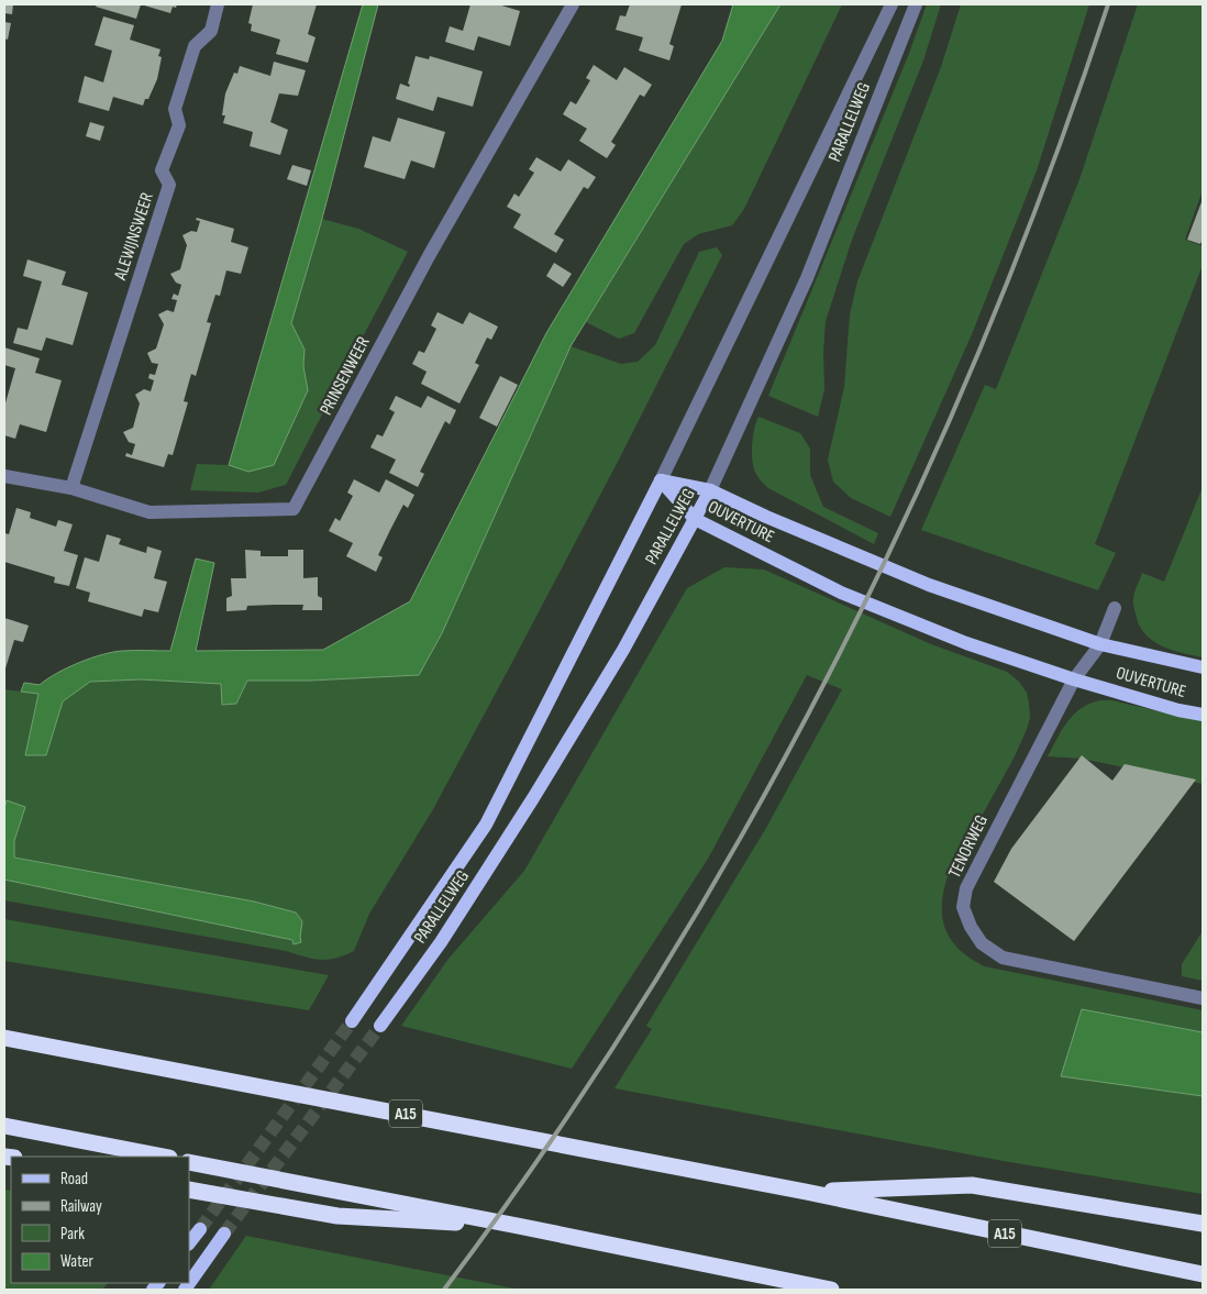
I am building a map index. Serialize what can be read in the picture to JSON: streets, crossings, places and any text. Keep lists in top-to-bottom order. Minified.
{"streets":{"highway":["A15"],"main road":["PARALLELWEG","OUVERTURE"],"street":["ALEWIJNSWEER","PRINSENWEER","TENORWEG"]},"crossings":[["PARALLELWEG","OUVERTURE"],["ALEWIJNSWEER","PRINSENWEER"],["OUVERTURE","TENORWEG"]],"legend":["Road","Railway","Park","Water"]}
